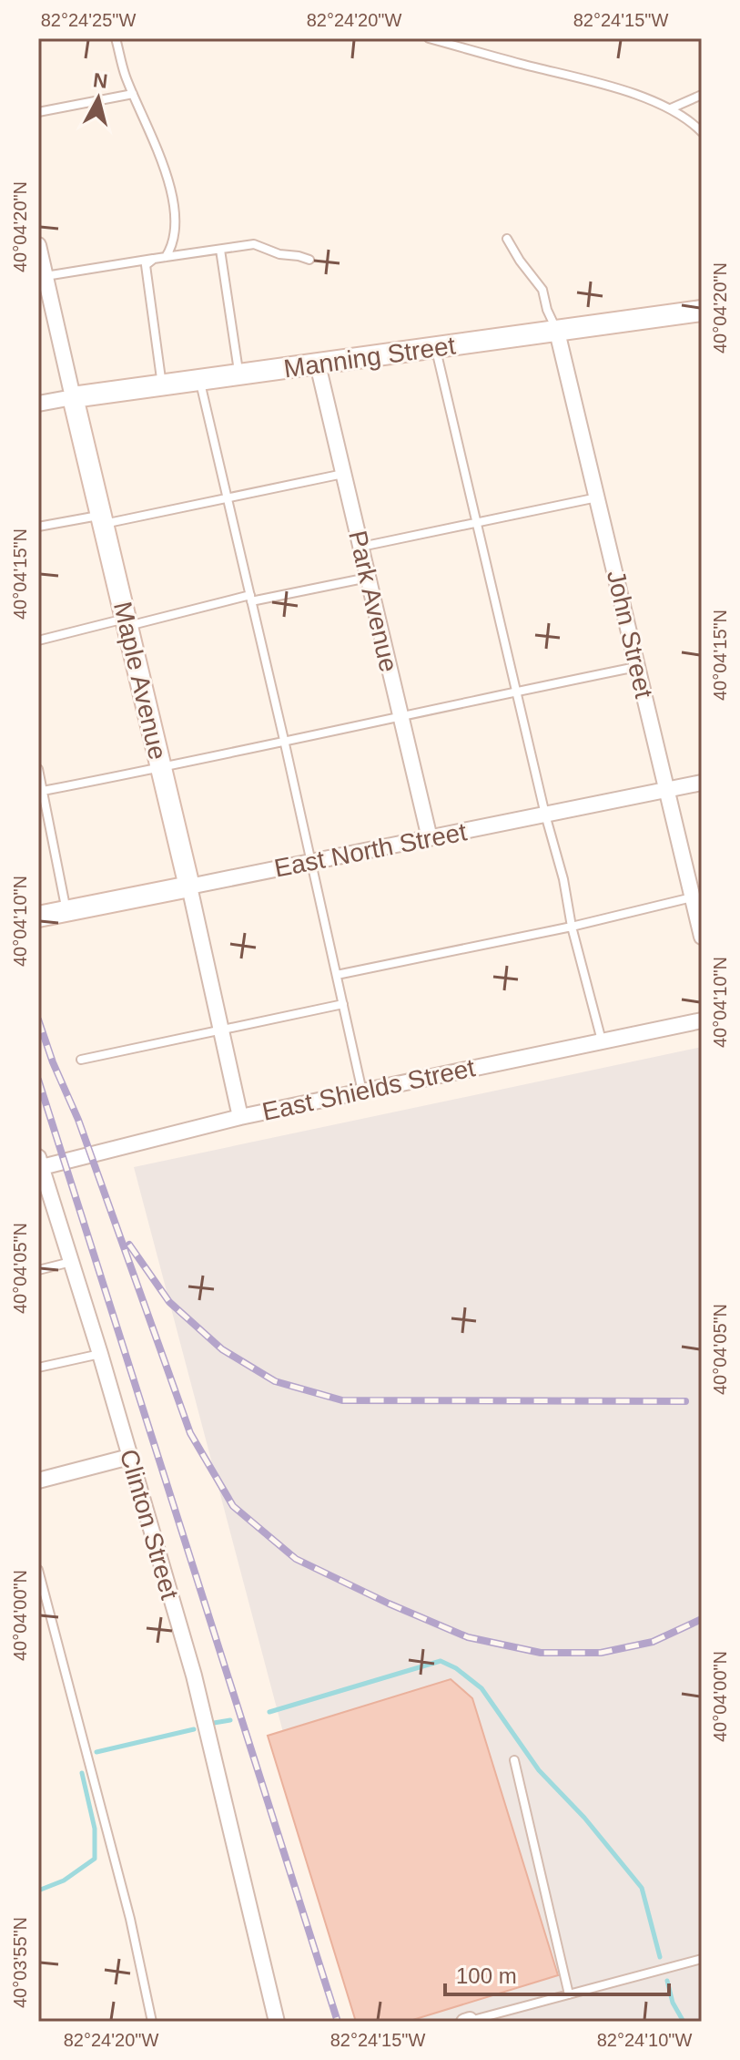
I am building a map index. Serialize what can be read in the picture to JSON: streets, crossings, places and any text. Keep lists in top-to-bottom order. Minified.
{"streets":{"street":["Manning Street","Park Avenue","John Street","Maple Avenue","East North Street","East Shields Street","Clinton Street"]},"crossings":[["Manning Street","Park Avenue"],["Manning Street","John Street"],["Manning Street","Maple Avenue"],["Park Avenue","East North Street"],["John Street","East North Street"],["Maple Avenue","East North Street"],["Maple Avenue","East Shields Street"],["East Shields Street","Clinton Street"]],"scale_bar":"100 m","north":"top","coordinates":["82°24'25\"W","82°24'20\"W","82°24'15\"W","40°04'20\"N","40°04'15\"N","40°04'10\"N","40°04'05\"N","40°04'00\"N","40°03'55\"N","82°24'10\"W"]}
